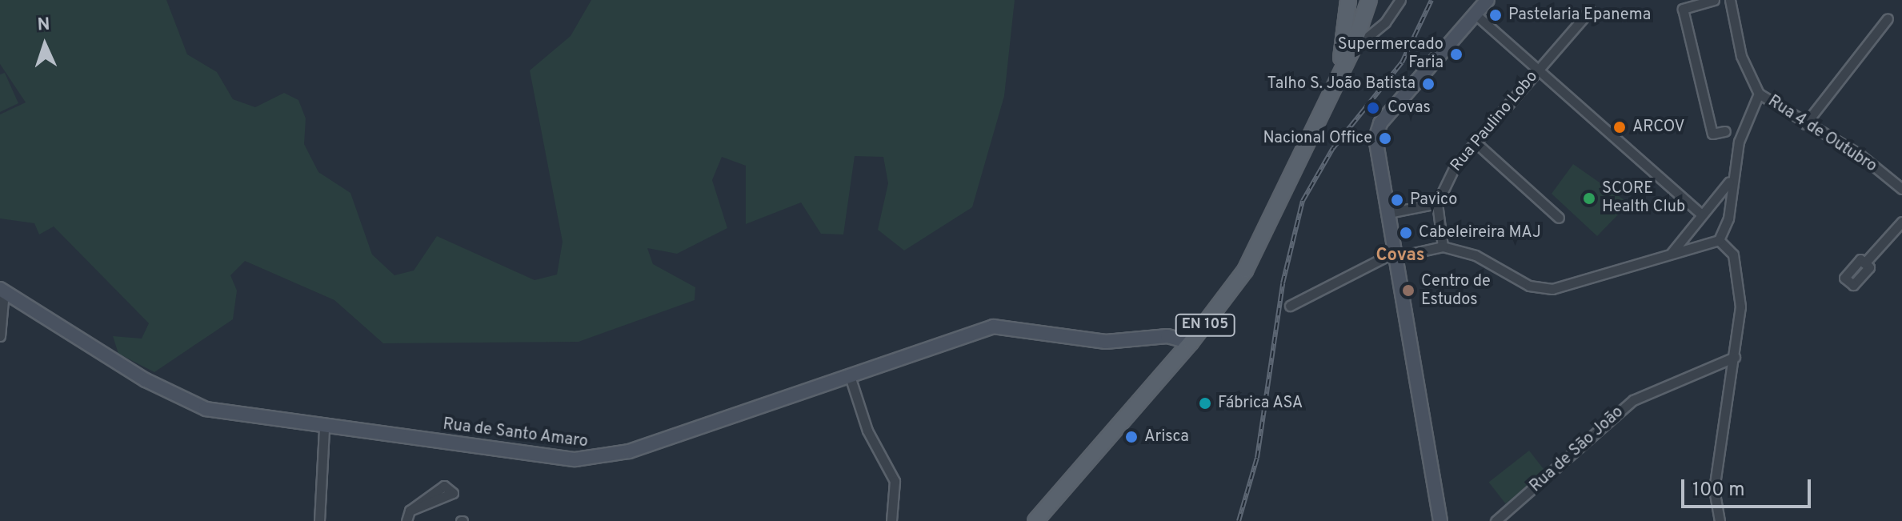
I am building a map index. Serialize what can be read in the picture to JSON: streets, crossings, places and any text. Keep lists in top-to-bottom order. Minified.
{"streets":{"main road":["EN 105"],"street":["Rua Paulino Lobo","Rua 4 de Outubro","Rua de Santo Amaro","Rua de São João"]},"crossings":[["EN 105","Rua de Santo Amaro"]],"districts":["Covas"],"places":["Pastelaria Epanema","Supermercado Faria","Talho S. João Batista","Covas","ARCOV","Nacional Office","SCORE Health Club","Pavico","Cabeleireira MAJ","Centro de Estudos","Fábrica ASA","Arisca"],"scale_bar":"100 m","north":"top"}
